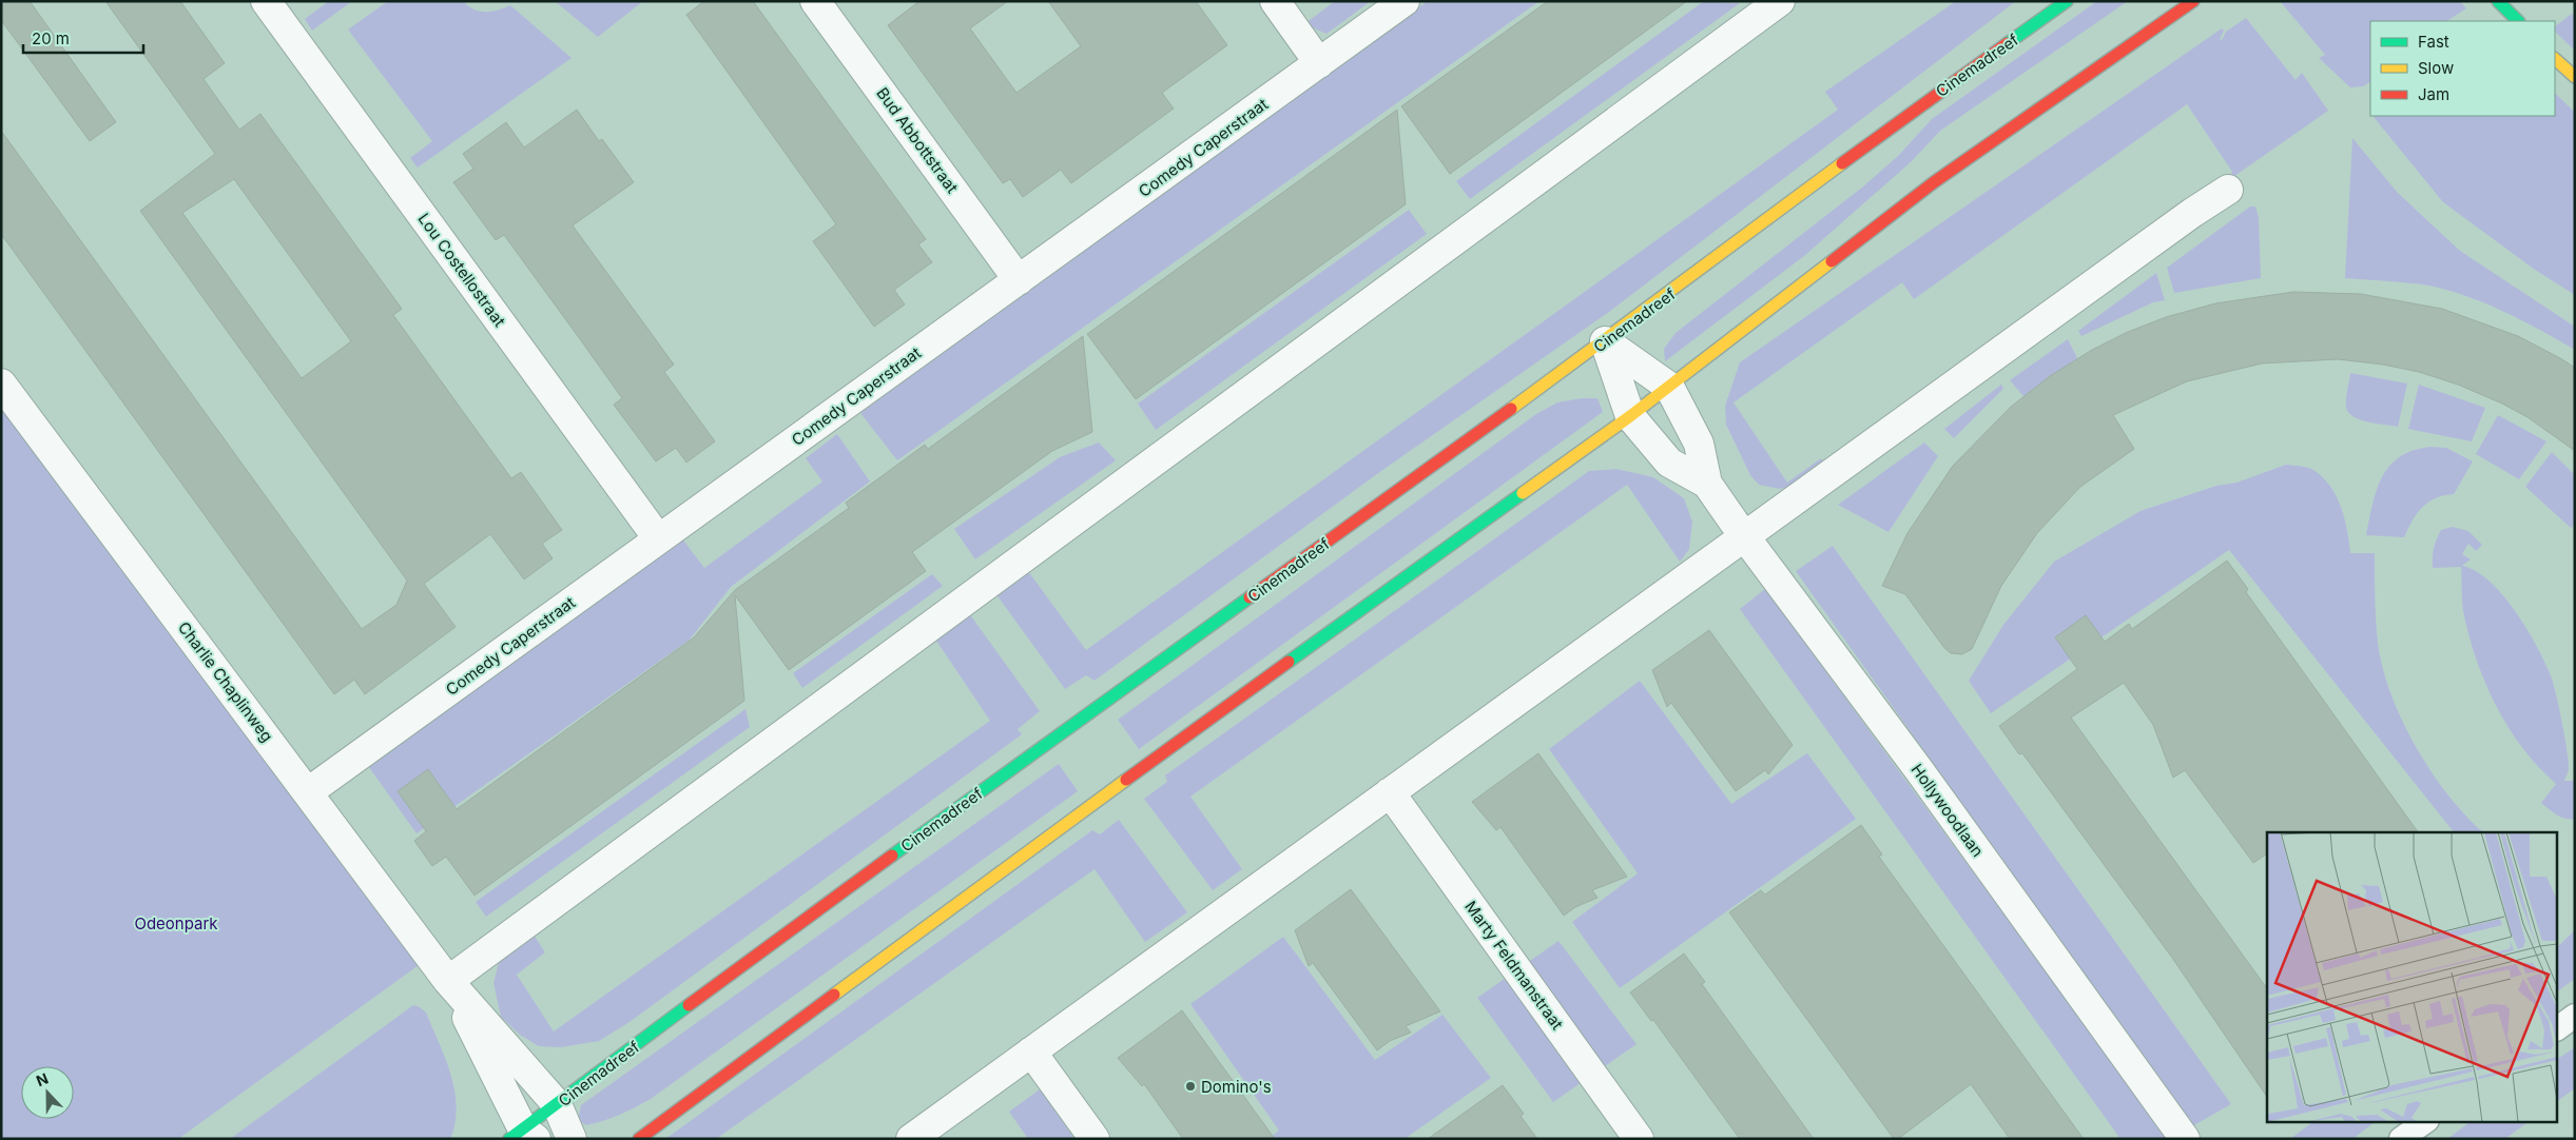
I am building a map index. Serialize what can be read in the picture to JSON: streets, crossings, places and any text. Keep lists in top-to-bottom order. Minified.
{"streets":{"main road":["Cinemadreef"],"street":["Bud Abbottstraat","Comedy Caperstraat","Lou Costellostraat","Charlie Chaplinweg","Hollywoodlaan","Marty Feldmanstraat"]},"crossings":[["Cinemadreef","Charlie Chaplinweg"],["Cinemadreef","Hollywoodlaan"],["Bud Abbottstraat","Comedy Caperstraat"],["Comedy Caperstraat","Lou Costellostraat"],["Comedy Caperstraat","Charlie Chaplinweg"]],"parks":["Odeonpark"],"places":["Domino's"],"legend":["Fast","Slow","Jam"],"scale_bar":"20 m","north":"top"}
